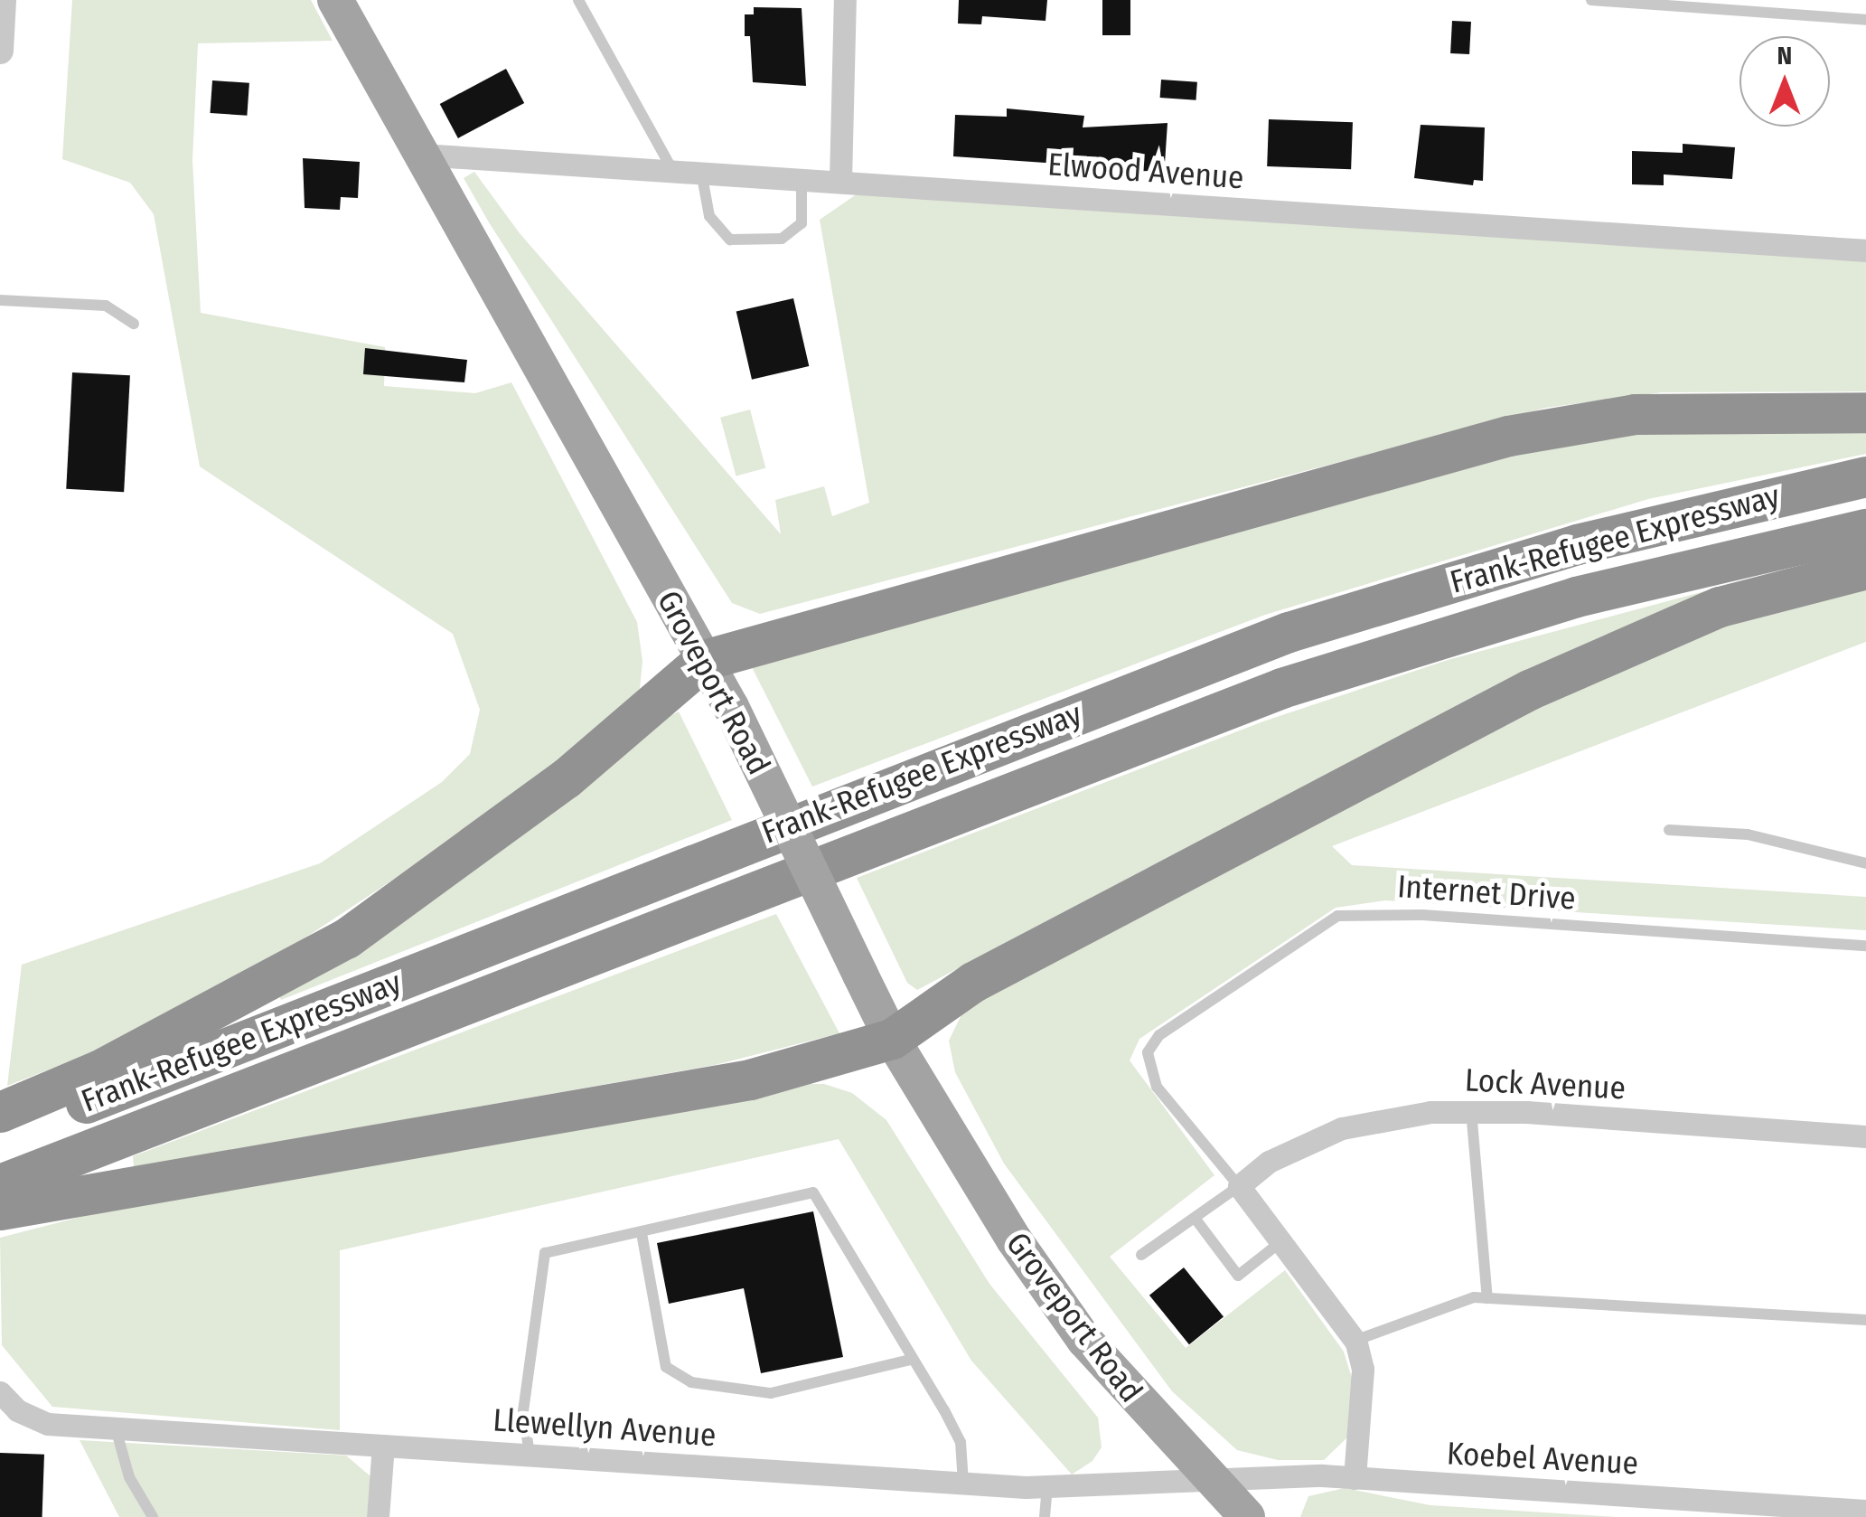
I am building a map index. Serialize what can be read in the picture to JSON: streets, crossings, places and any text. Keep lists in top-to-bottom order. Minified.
{"streets":{"highway":["Frank-Refugee Expressway"],"main road":["Groveport Road"],"street":["Elwood Avenue","Lock Avenue","Llewellyn Avenue","Koebel Avenue"],"lane":["Internet Drive"]},"crossings":[["Elwood Avenue","Groveport Road"],["Groveport Road","Llewellyn Avenue"],["Groveport Road","Koebel Avenue"],["Internet Drive","Lock Avenue"],["Llewellyn Avenue","Koebel Avenue"]],"north":"top"}
